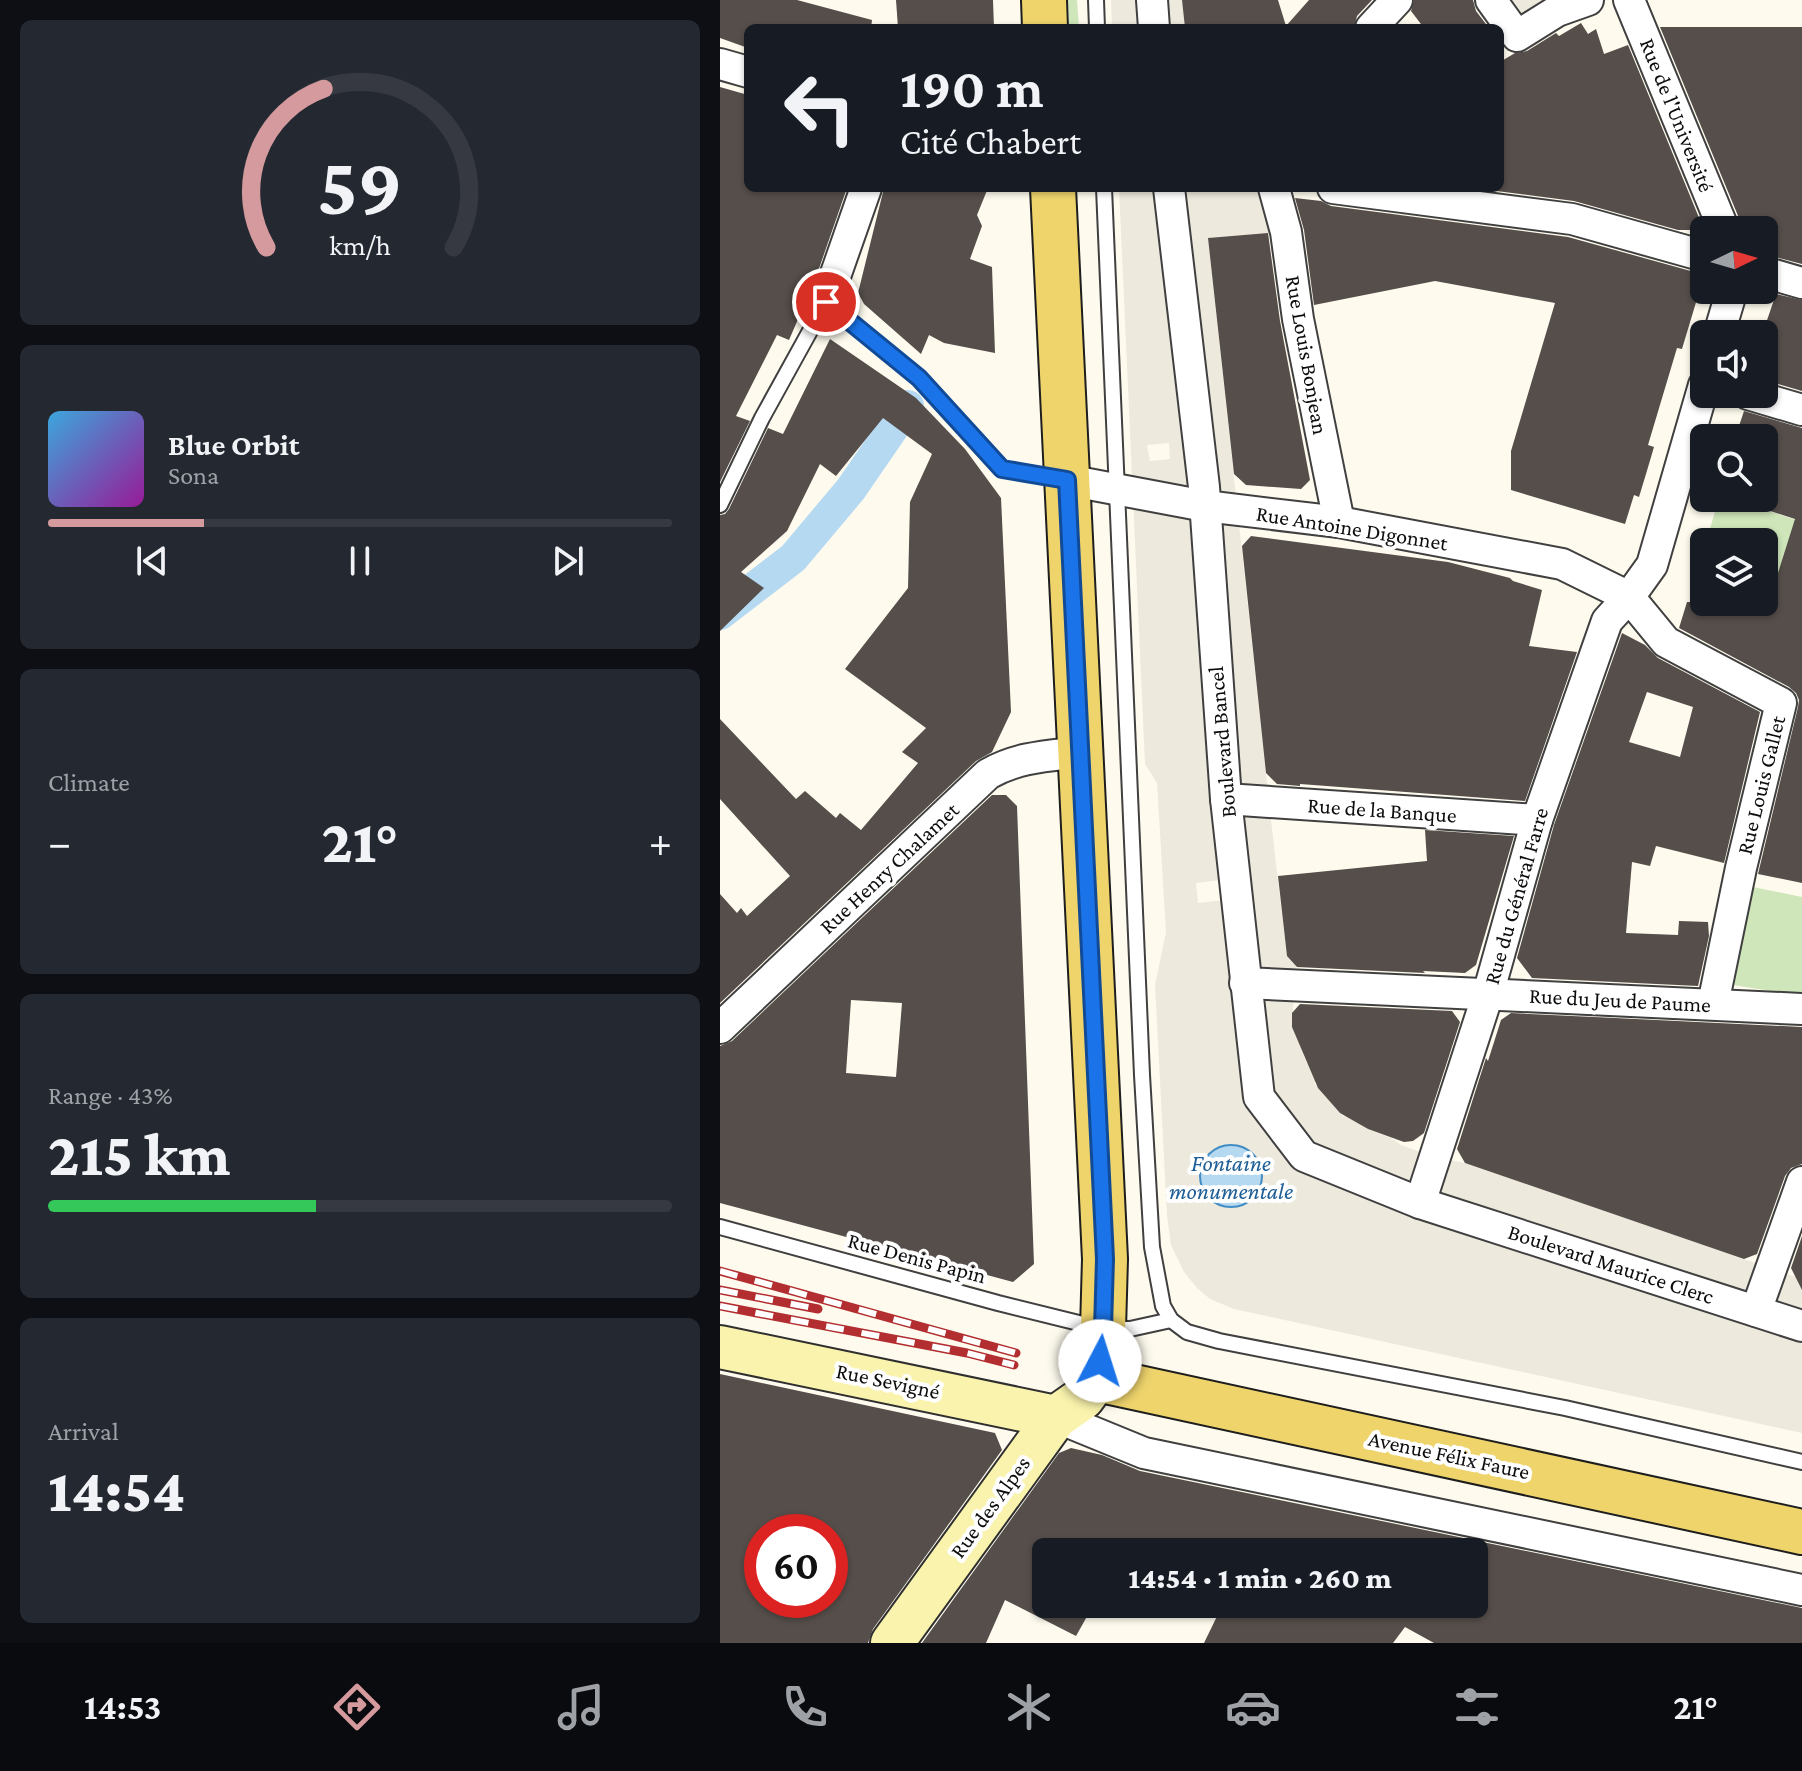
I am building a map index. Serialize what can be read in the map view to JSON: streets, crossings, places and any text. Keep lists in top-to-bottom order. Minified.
{"streets":{"main road":["Avenue Félix Faure"],"street":["Rue de l'Université","Rue Louis Bonjean","Rue Antoine Digonnet","Boulevard Bancel","Rue Louis Gallet","Rue de la Banque","Rue Henry Chalamet","Rue du Général Farre","Rue du Jeu de Paume","Boulevard Maurice Clerc","Rue Sevigné","Rue des Alpes"],"lane":["Rue Denis Papin"]},"crossings":[["Rue Louis Bonjean","Rue Antoine Digonnet"],["Rue Antoine Digonnet","Boulevard Bancel"],["Rue Antoine Digonnet","Rue Louis Gallet"],["Rue Antoine Digonnet","Rue du Général Farre"],["Boulevard Bancel","Rue de la Banque"],["Boulevard Bancel","Rue du Général Farre"],["Boulevard Bancel","Rue du Jeu de Paume"],["Boulevard Bancel","Boulevard Maurice Clerc"],["Rue Louis Gallet","Rue du Général Farre"],["Rue Louis Gallet","Rue du Jeu de Paume"],["Rue de la Banque","Rue du Général Farre"],["Rue du Général Farre","Rue du Jeu de Paume"],["Rue du Général Farre","Boulevard Maurice Clerc"],["Rue Sevigné","Rue des Alpes"],["Avenue Félix Faure","Rue des Alpes"]],"water":["Fontaine monumentale"],"north":"right","page":{"turn":["190 m","Cité Chabert"],"song":["Blue Orbit","Sona"],"tile":["Climate",["Range · 43%","215 km"],["Arrival","14:54"]],"heat":["−","21°","+"],"limit":"60","trip":"14:54 · 1 min · 260 m","tabs":["14:53","21°"],"gauge":["59","km/h"]}}
